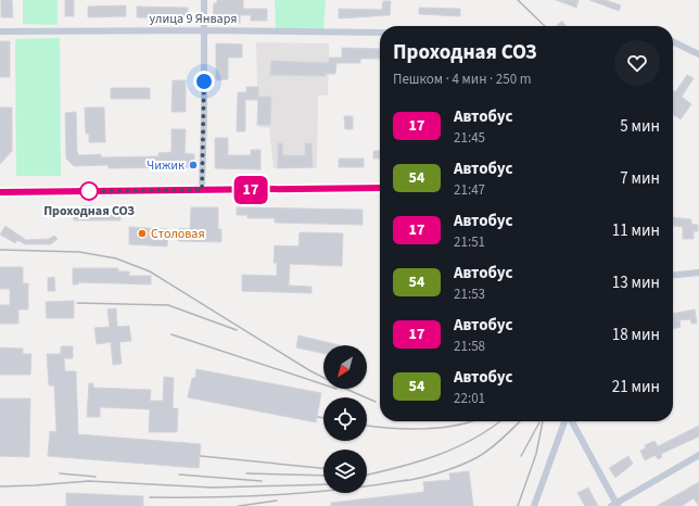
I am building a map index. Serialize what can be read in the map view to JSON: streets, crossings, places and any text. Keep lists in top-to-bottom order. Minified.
{"streets":{"street":["улица 9 Января"]},"places":["Чижик","Проходная СОЗ","Столовая"],"lines":["bus line 17"],"north":"bottom left","page":{"on_map":"17","heading":["Проходная СОЗ","Пешком · 4 мин · 250 m"],"list":[{"mark":"17","name":"Автобус","note":"21:45","value":"5 мин"},{"mark":"54","name":"Автобус","note":"21:47","value":"7 мин"},{"mark":"17","name":"Автобус","note":"21:51","value":"11 мин"},{"mark":"54","name":"Автобус","note":"21:53","value":"13 мин"},{"mark":"17","name":"Автобус","note":"21:58","value":"18 мин"},{"mark":"54","name":"Автобус","note":"22:01","value":"21 мин"}]}}
